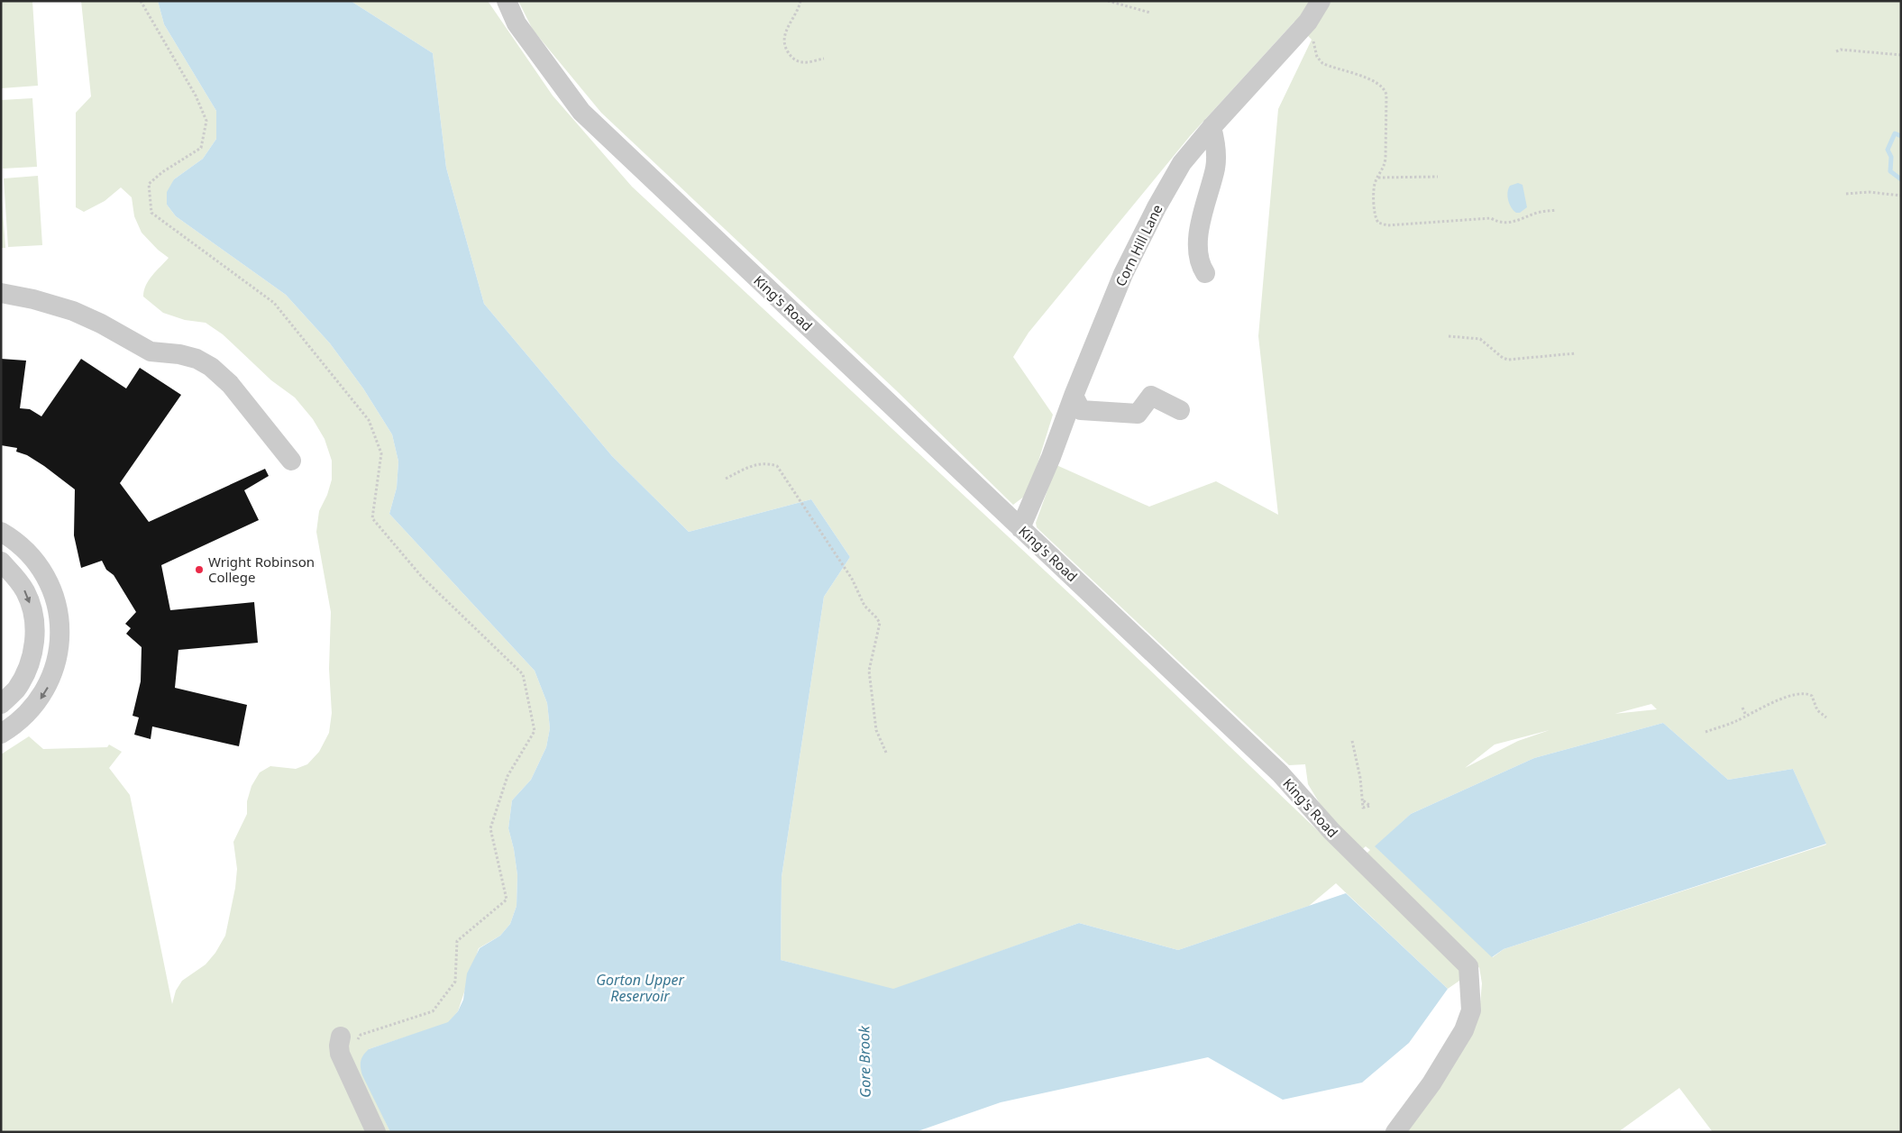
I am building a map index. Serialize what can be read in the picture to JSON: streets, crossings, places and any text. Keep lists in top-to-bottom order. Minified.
{"streets":{"street":["Corn Hill Lane","King's Road"]},"crossings":[["Corn Hill Lane","King's Road"]],"water":["Gorton Upper Reservoir","Gore Brook"],"places":["Wright Robinson College"]}
